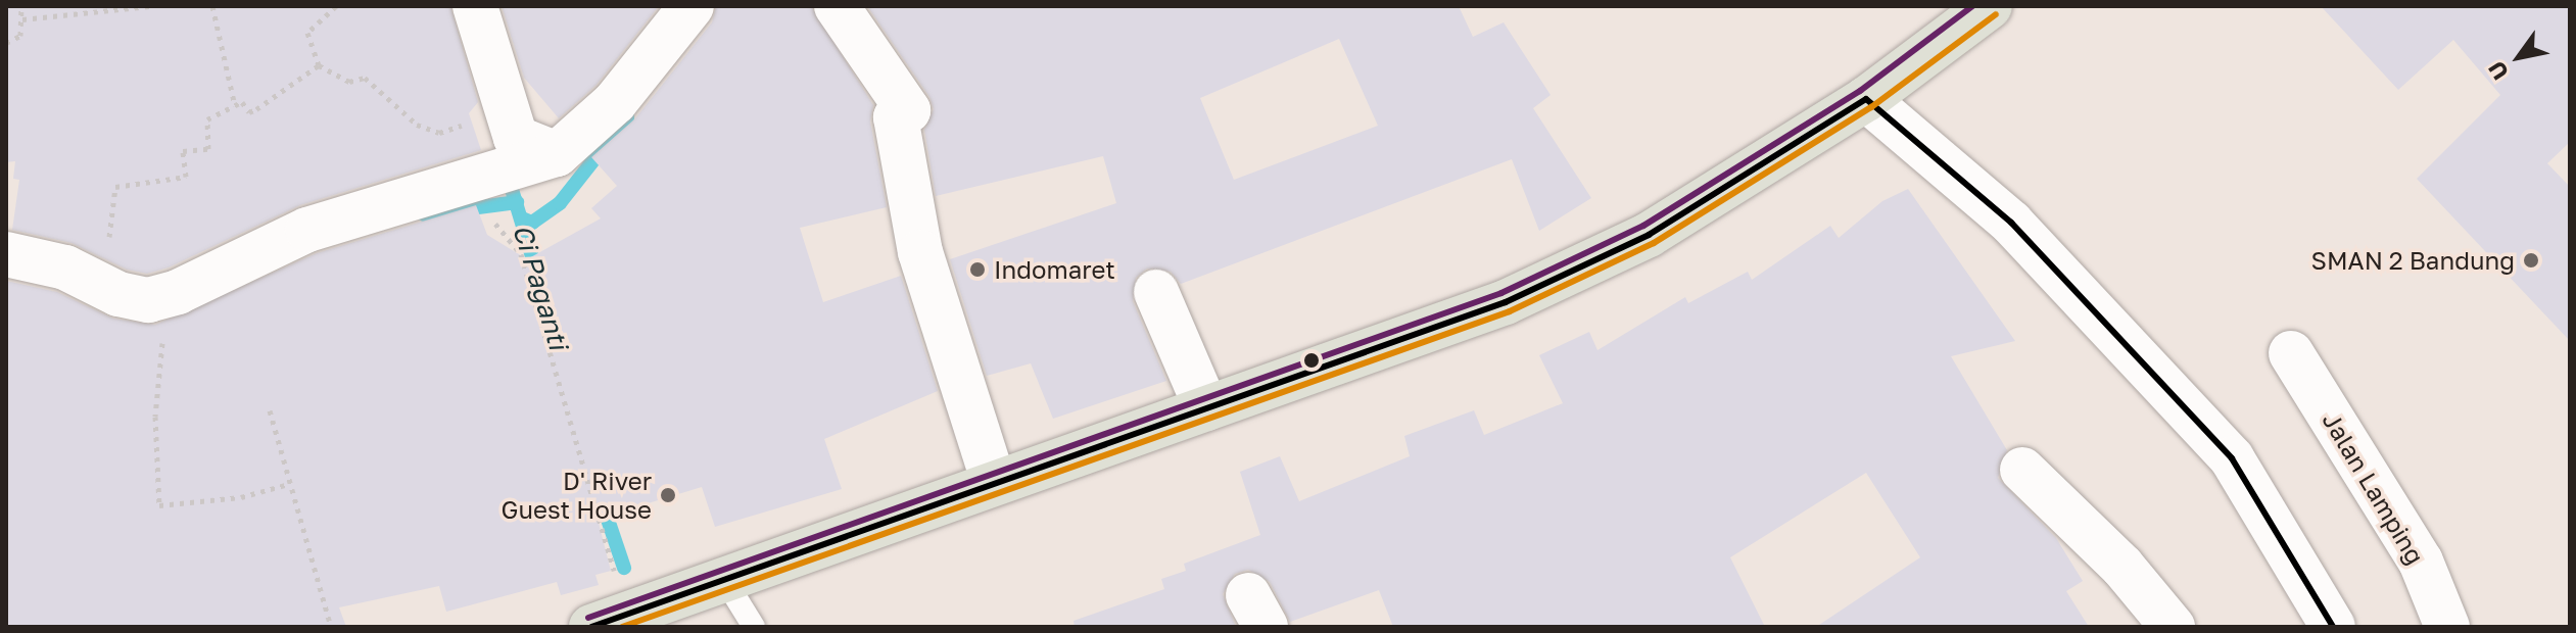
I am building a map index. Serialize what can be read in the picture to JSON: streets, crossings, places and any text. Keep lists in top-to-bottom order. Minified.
{"streets":{"street":["Jalan Lamping"]},"water":["Ci Paganti"],"places":["SMAN 2 Bandung","Indomaret","D' River Guest House"],"north":"bottom left"}
